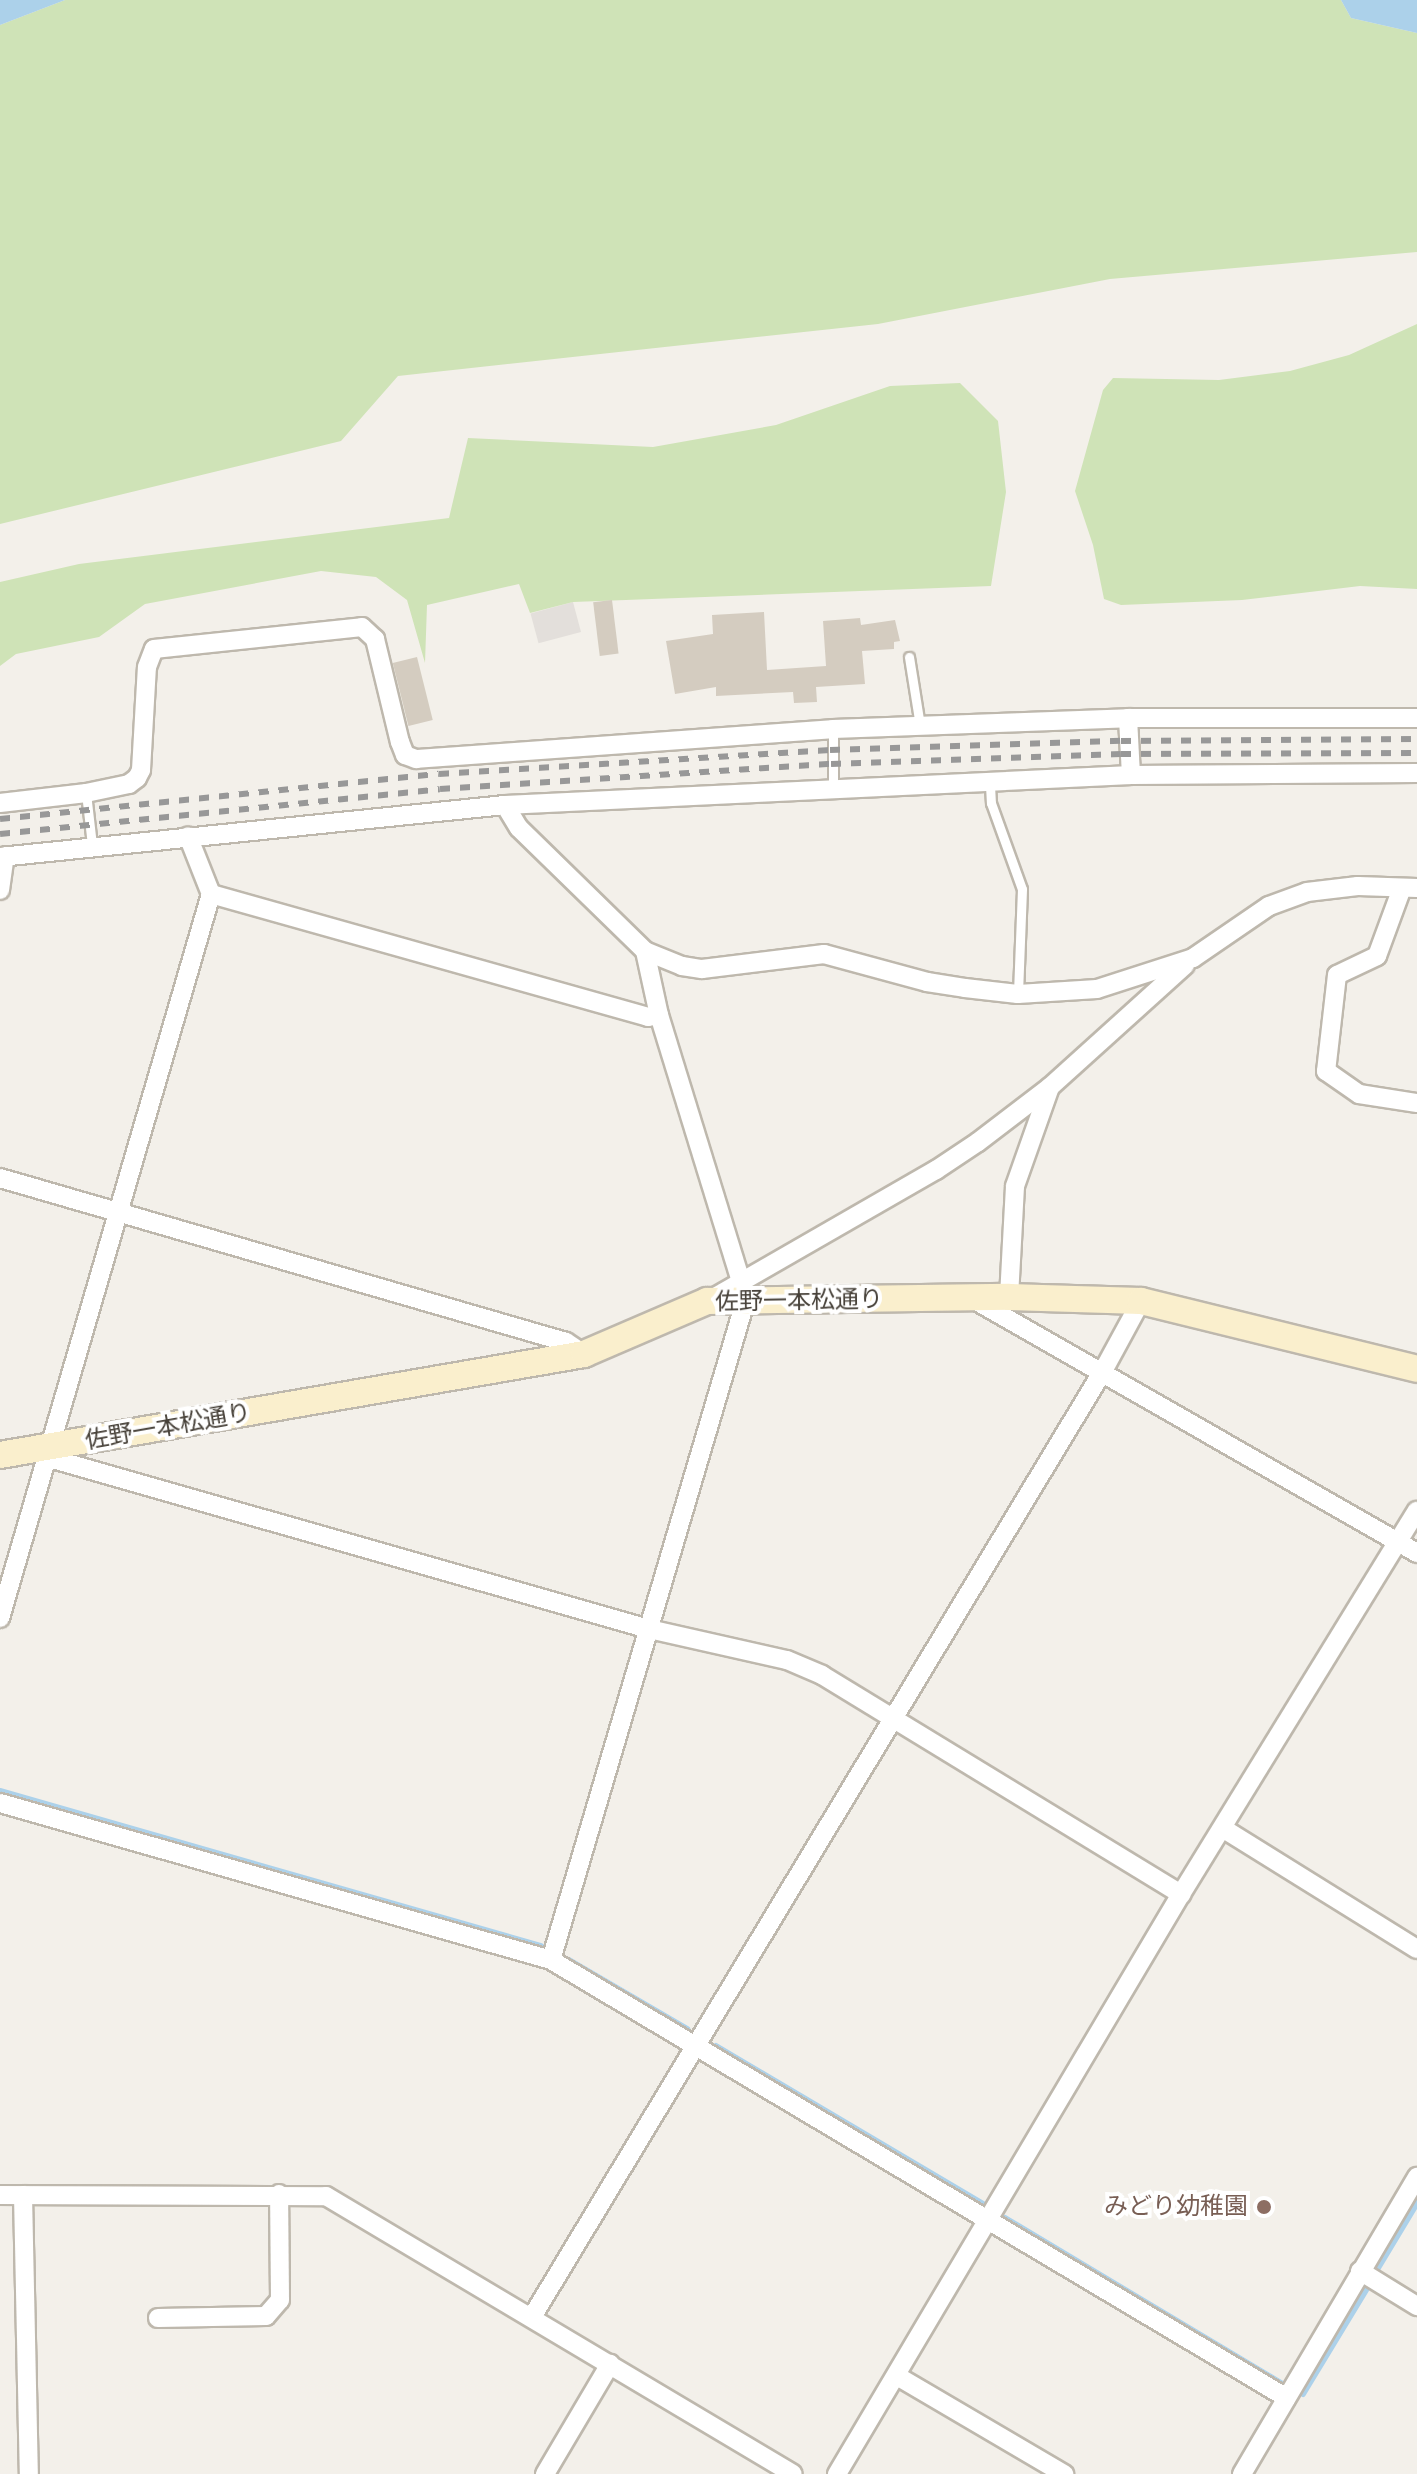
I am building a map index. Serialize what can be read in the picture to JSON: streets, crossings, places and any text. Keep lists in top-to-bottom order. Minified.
{"streets":{"street":["佐野一本松通り"]},"places":["みどり幼稚園"]}
